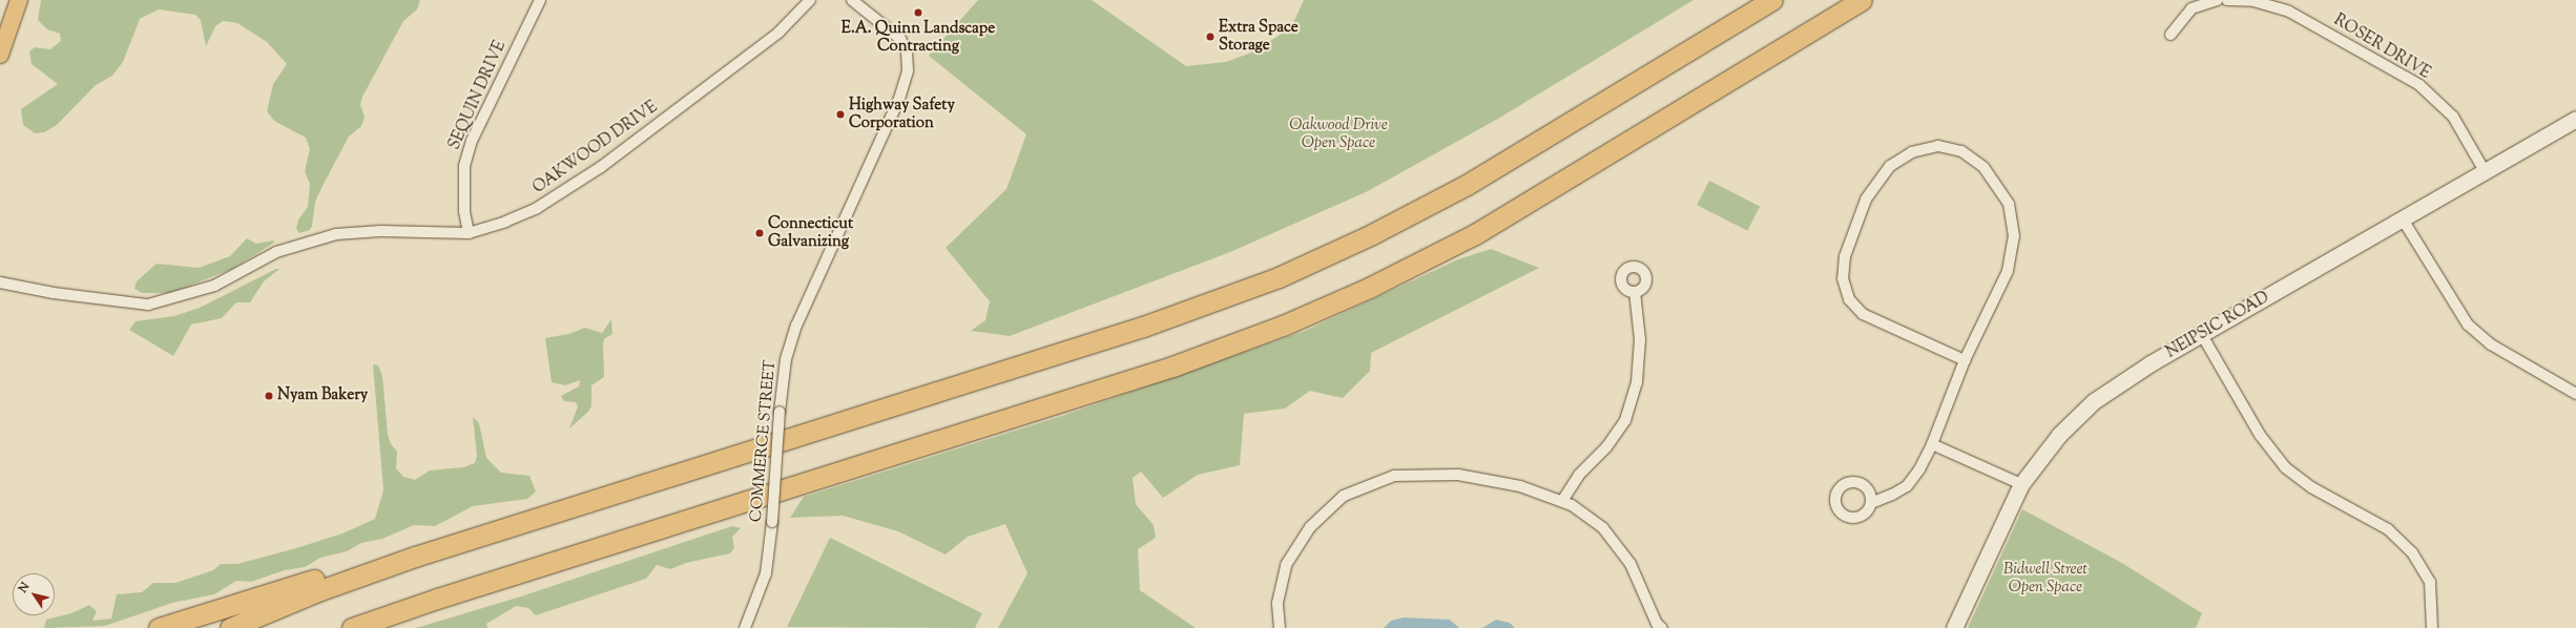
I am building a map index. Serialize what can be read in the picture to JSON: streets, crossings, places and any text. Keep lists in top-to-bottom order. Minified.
{"streets":{"street":["ROSER DRIVE","SEQUIN DRIVE","OAKWOOD DRIVE","NEIPSIC ROAD","COMMERCE STREET"]},"crossings":[["ROSER DRIVE","NEIPSIC ROAD"],["SEQUIN DRIVE","OAKWOOD DRIVE"]],"parks":["Oakwood Drive Open Space","Bidwell Street Open Space"],"places":["E.A. Quinn Landscape Contracting","Extra Space Storage","Highway Safety Corporation","Connecticut Galvanizing","Nyam Bakery"],"north":"top left"}
